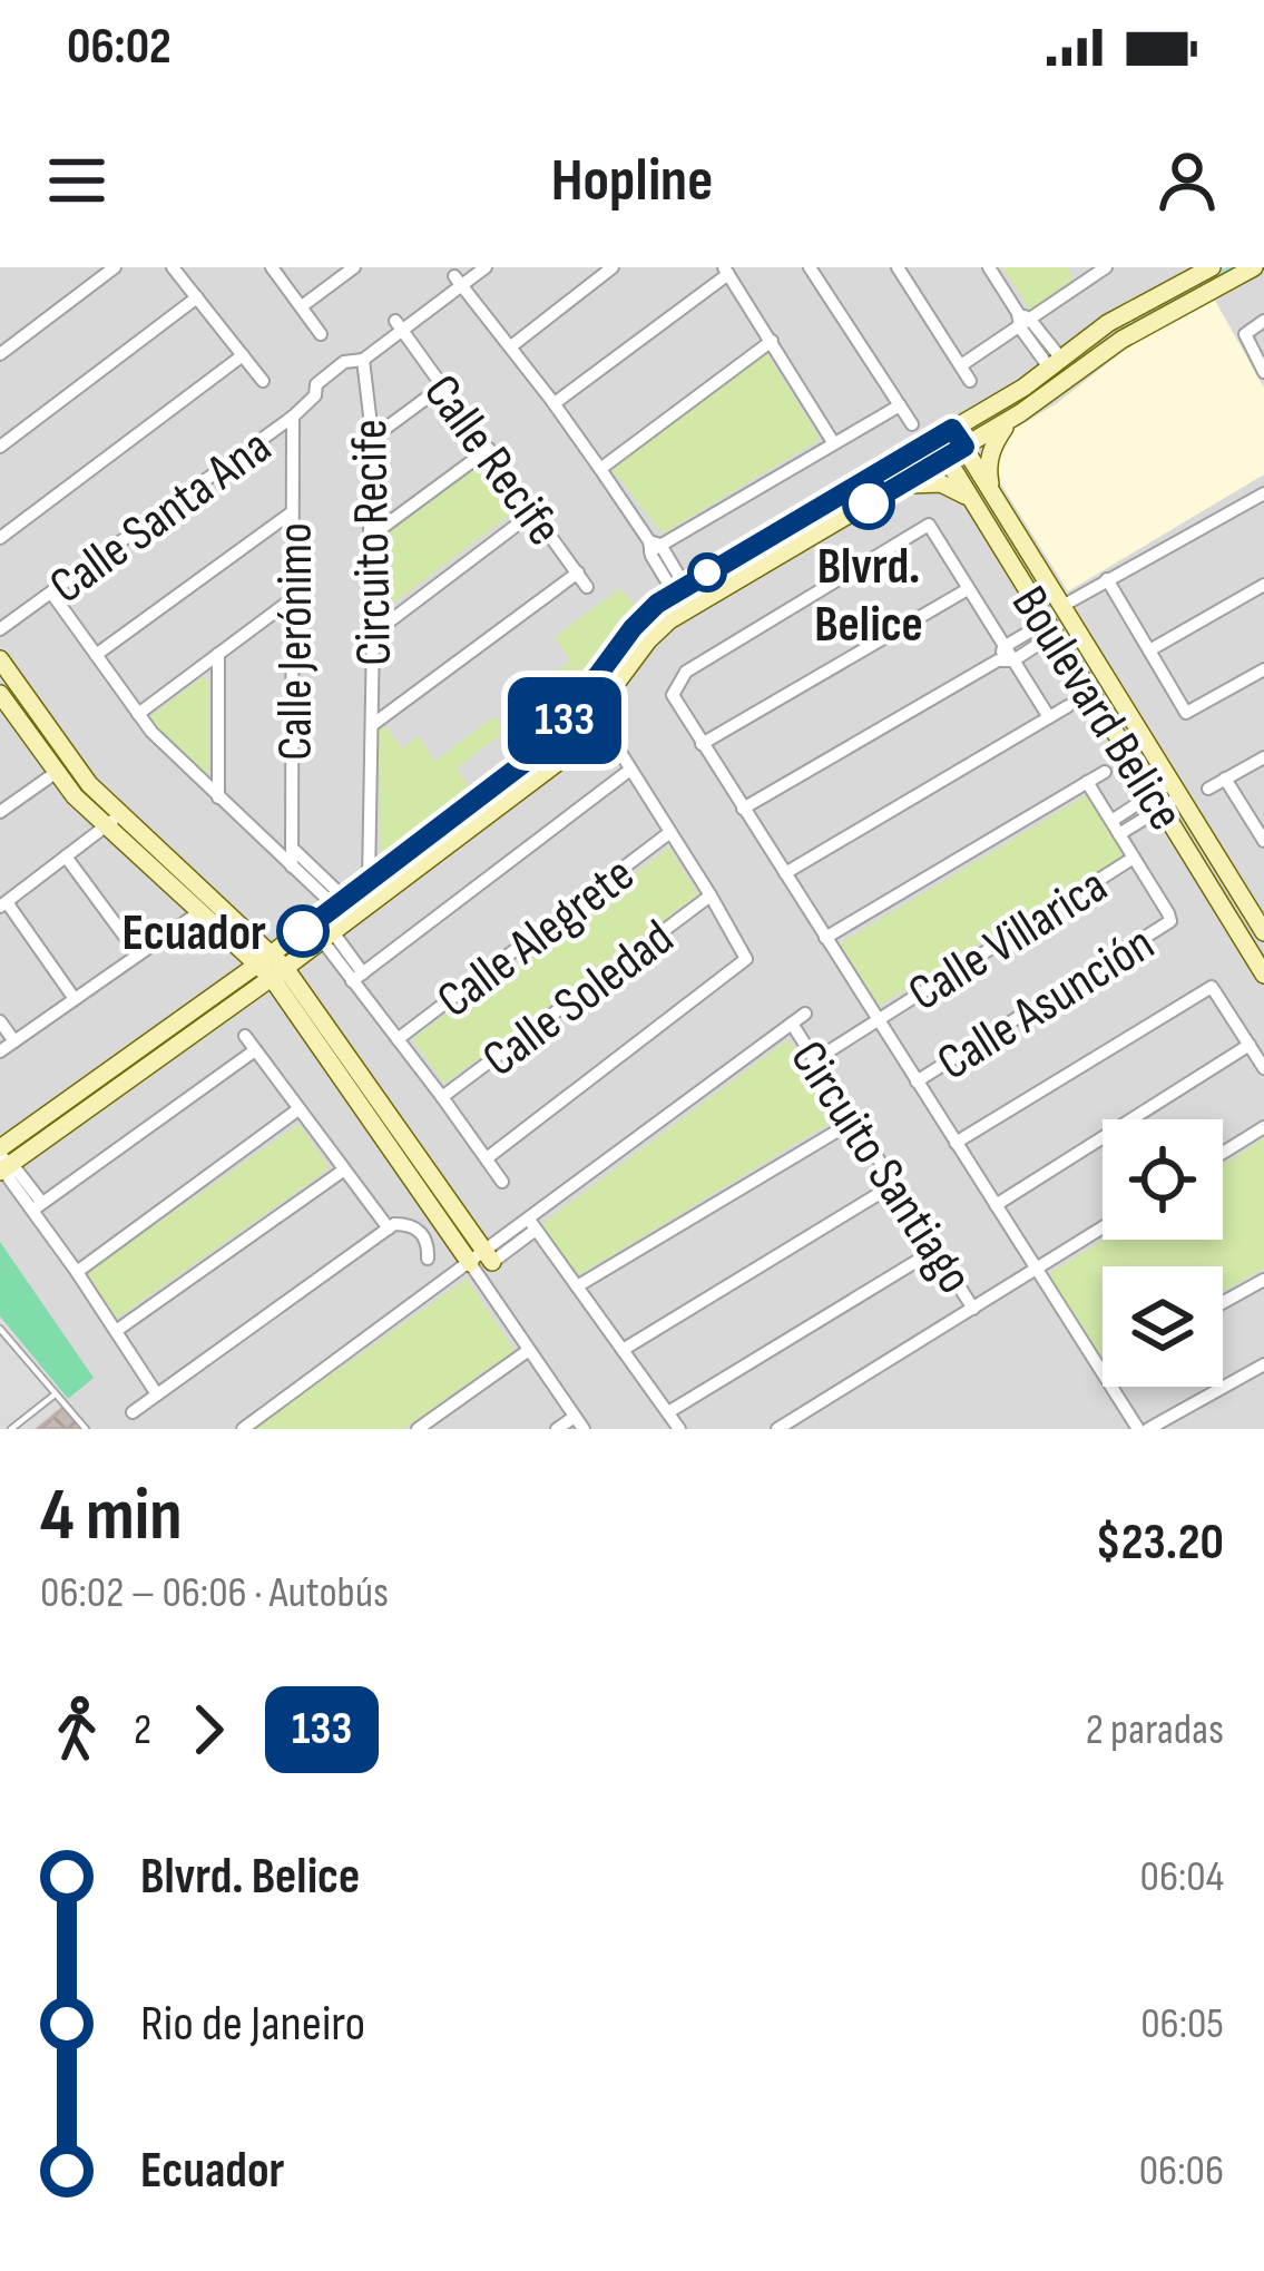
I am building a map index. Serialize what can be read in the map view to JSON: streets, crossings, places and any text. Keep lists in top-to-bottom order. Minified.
{"streets":{"main road":["Boulevard Belice"],"street":["Calle Recife","Calle Santa Ana","Circuito Recife","Calle Jerónimo","Calle Alegrete","Calle Villarica","Calle Soledad","Calle Asunción","Circuito Santiago"]},"crossings":[["Calle Recife","Calle Santa Ana"],["Calle Recife","Circuito Recife"],["Calle Santa Ana","Calle Jerónimo"],["Calle Villarica","Calle Asunción"],["Calle Villarica","Circuito Santiago"]],"places":["Blvrd. Belice","Ecuador"],"lines":["bus line 133"],"page":{"status":"06:02","header":"Hopline","on_map":"133","heading":["4 min","06:02 – 06:06 · Autobús","$23.20"],"legs":["2","133","2 paradas"],"list":[{"name":"Blvrd. Belice","value":"06:04"},{"name":"Rio de Janeiro","value":"06:05"},{"name":"Ecuador","value":"06:06"}]}}
